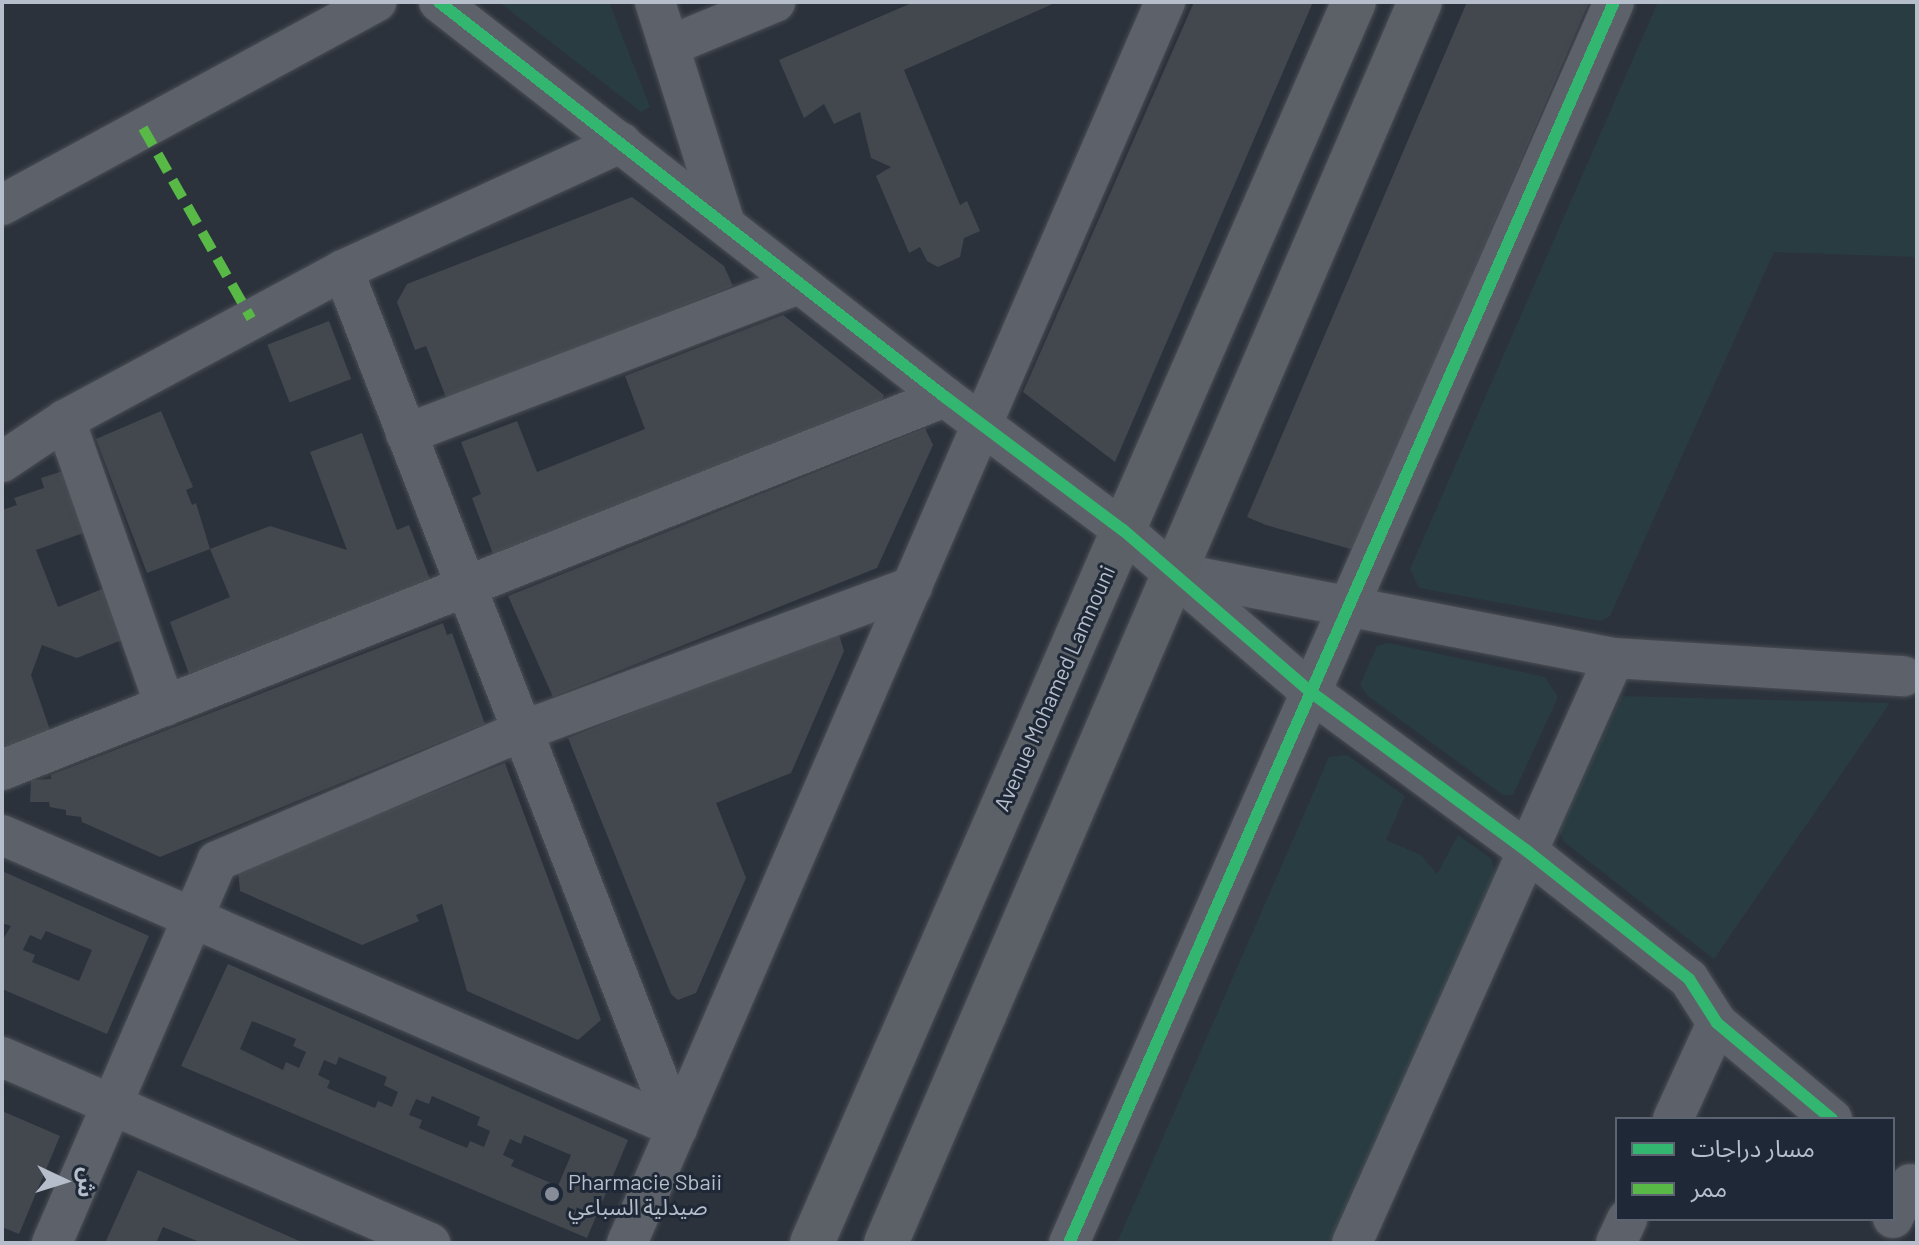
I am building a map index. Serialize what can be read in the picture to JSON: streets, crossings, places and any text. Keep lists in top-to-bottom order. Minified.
{"streets":{"street":["Avenue Mohamed Lamnouni"]},"places":["Pharmacie Sbaii صيدلية السباعي"],"legend":["مسار دراجات","ممر"],"north":"right"}
